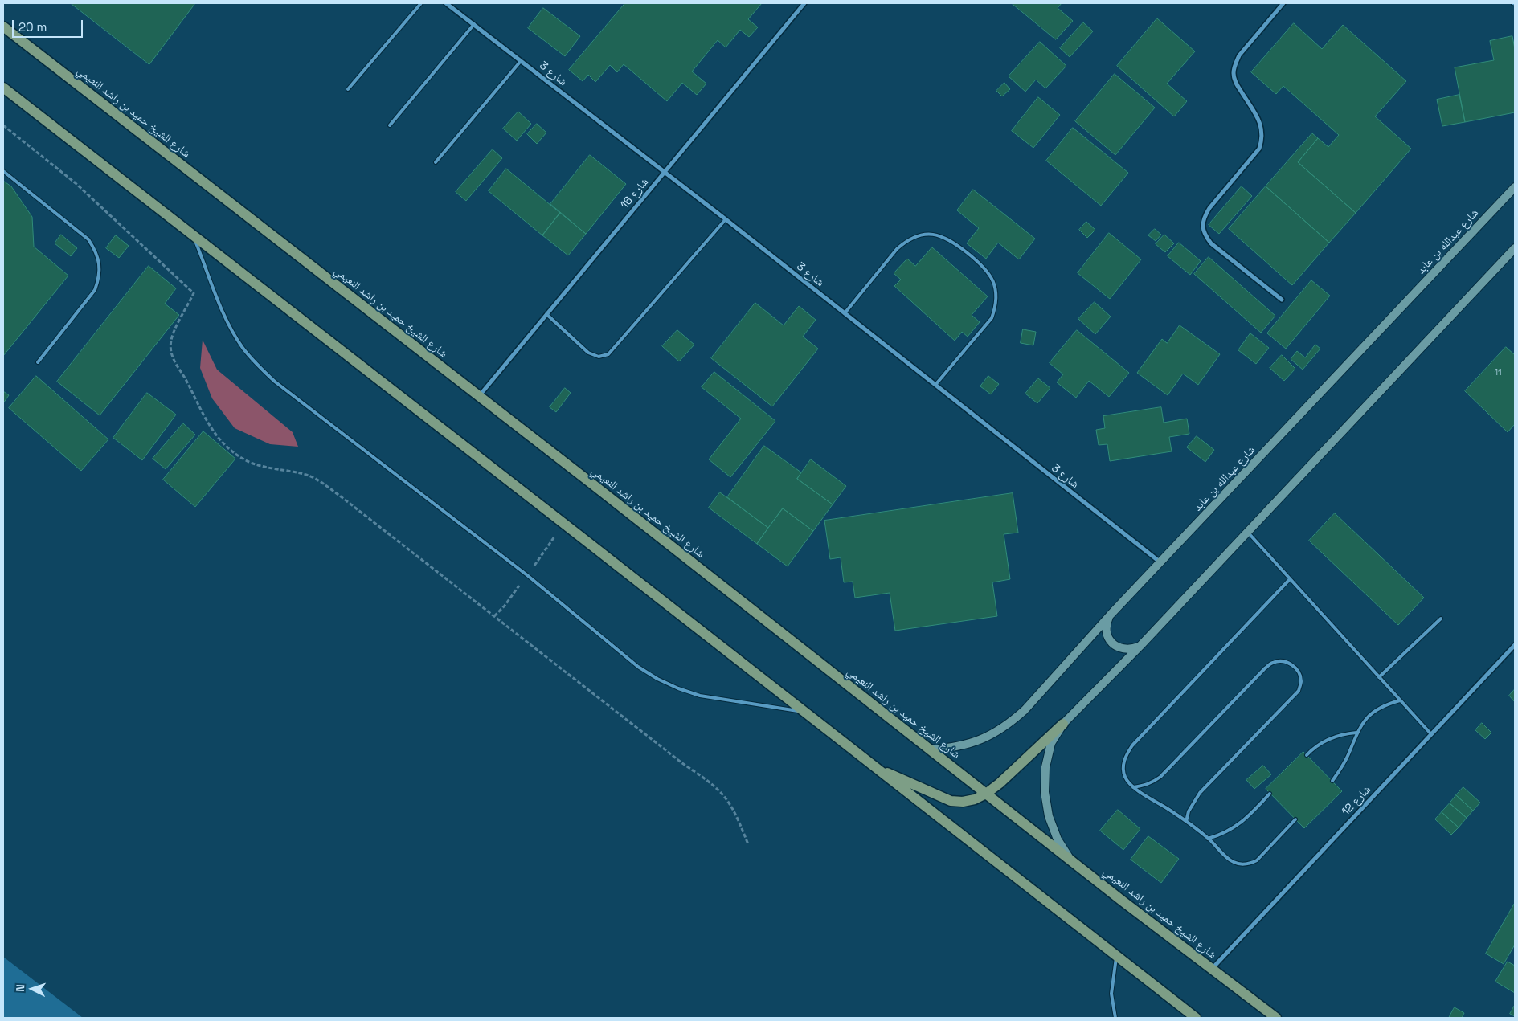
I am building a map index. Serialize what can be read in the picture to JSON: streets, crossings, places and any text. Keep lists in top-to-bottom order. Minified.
{"streets":{"main road":["شارع الشيخ حميد بن راشد النعيمي","شارع عبدالله بن عابد"],"street":["شارع 3","شارع 16","شارع 12"]},"crossings":[["شارع 3","شارع 16"],["شارع 3","شارع عبدالله بن عابد"],["شارع الشيخ حميد بن راشد النعيمي","شارع 16"],["شارع الشيخ حميد بن راشد النعيمي","شارع عبدالله بن عابد"],["شارع الشيخ حميد بن راشد النعيمي","شارع 12"]],"house_numbers":["11"],"scale_bar":"20 m","north":"left"}
